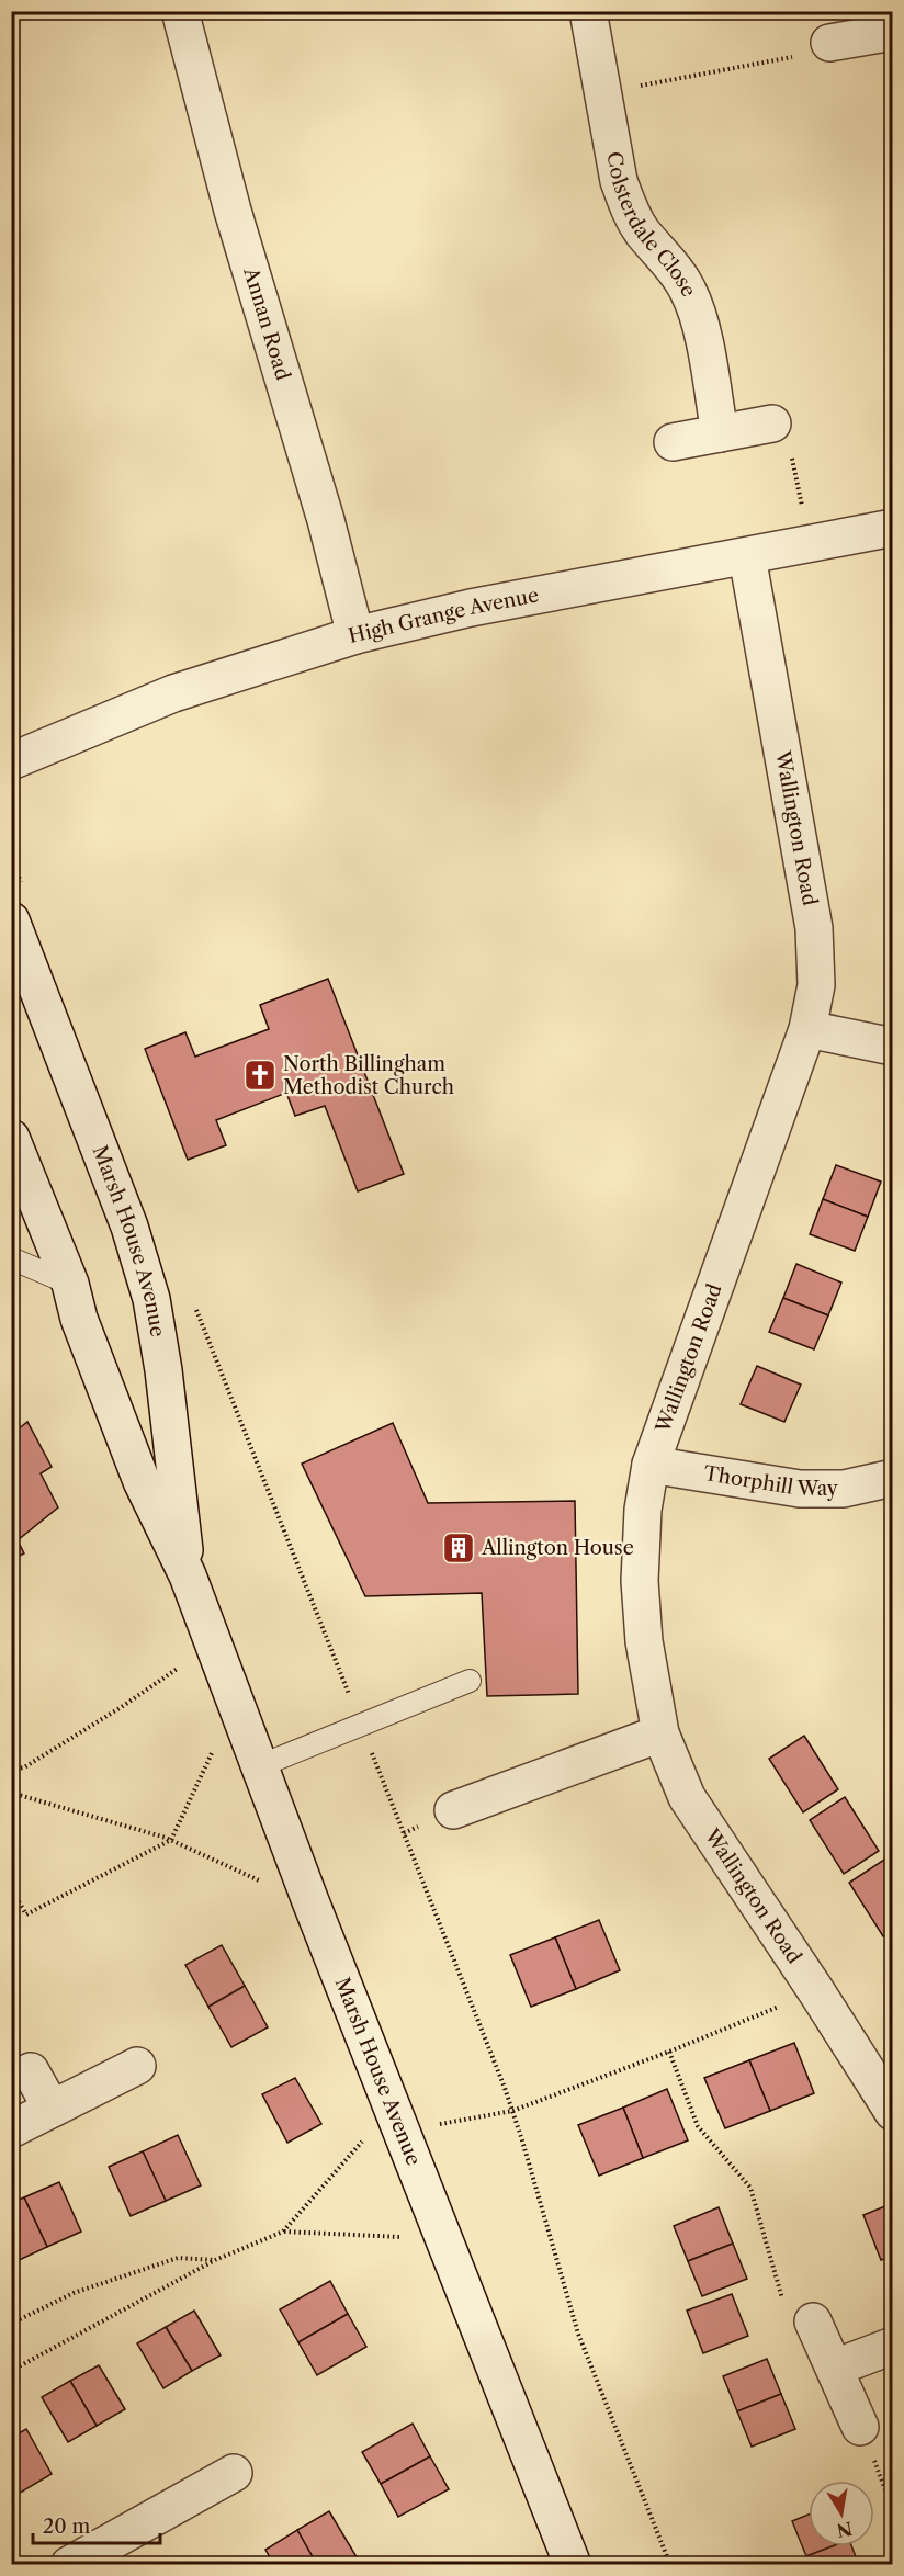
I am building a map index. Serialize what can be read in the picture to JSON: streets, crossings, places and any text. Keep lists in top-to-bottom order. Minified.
{"streets":{"street":["Colsterdale Close","Annan Road","High Grange Avenue","Wallington Road","Marsh House Avenue","Thorphill Way"]},"crossings":[["Annan Road","High Grange Avenue"],["High Grange Avenue","Wallington Road"],["Wallington Road","Thorphill Way"]],"places":{"church":["North Billingham Methodist Church"],"building":["Allington House"]},"scale_bar":"20 m","north":"bottom"}
